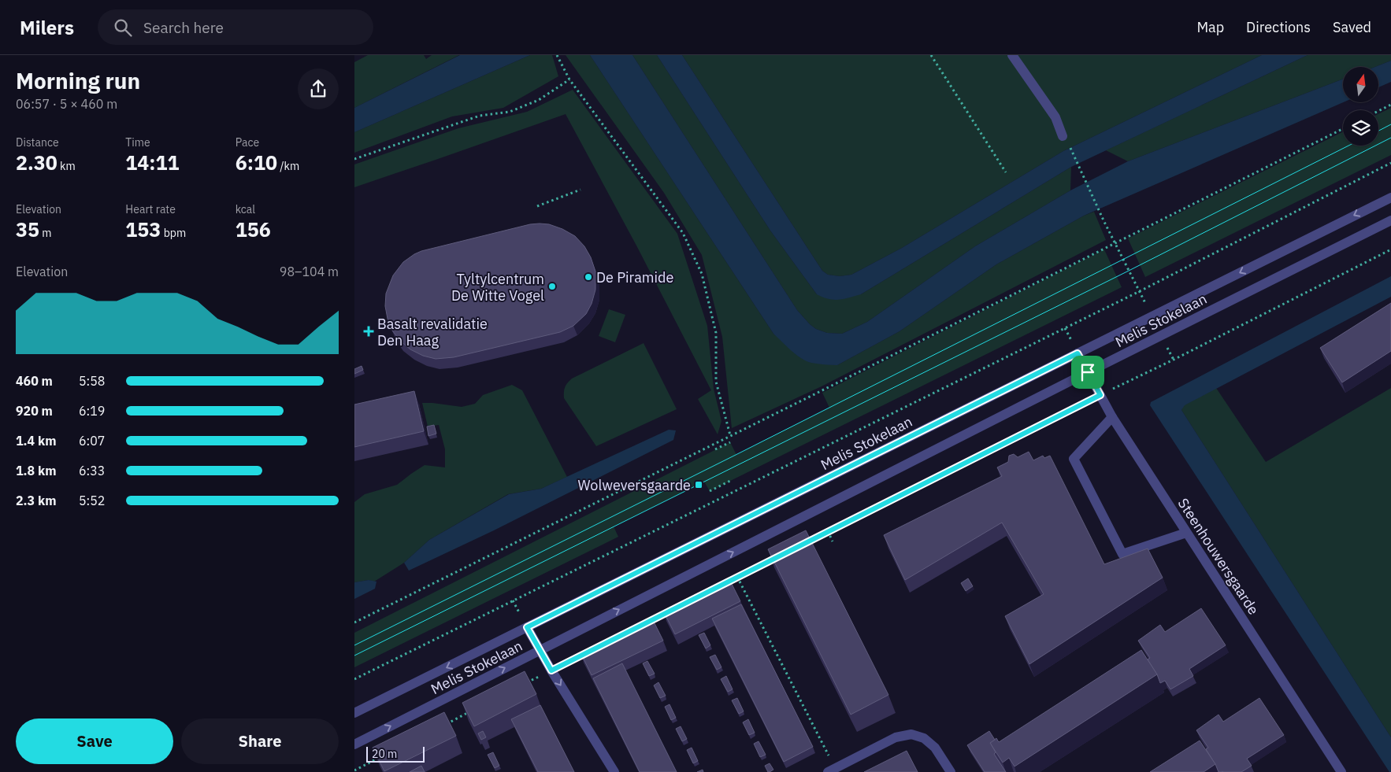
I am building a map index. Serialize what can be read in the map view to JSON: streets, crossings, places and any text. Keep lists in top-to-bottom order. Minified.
{"streets":{"street":["Melis Stokelaan","Steenhouwersgaarde"]},"crossings":[["Melis Stokelaan","Steenhouwersgaarde"]],"places":{"other":["De Piramide","Tyltylcentrum De Witte Vogel"],"health":["Basalt revalidatie Den Haag"],"transit":["Wolweversgaarde"]},"scale_bar":"20 m","north":"top","page":{"header":"Milers","search":"Search here","nav":["Map","Directions","Saved"],"heading":["Morning run","06:57 · 5 × 460 m"],"stats":[["Distance","2.30 km"],["Time","14:11"],["Pace","6:10 /km"],["Elevation","35 m"],["Heart rate","153 bpm"],["kcal","156"]],"chart":["Elevation","98–104 m"],"list":[{"name":"460 m","note":"5:58"},{"name":"920 m","note":"6:19"},{"name":"1.4 km","note":"6:07"},{"name":"1.8 km","note":"6:33"},{"name":"2.3 km","note":"5:52"}],"buttons":["Save","Share"],"scale":"20 m"}}
